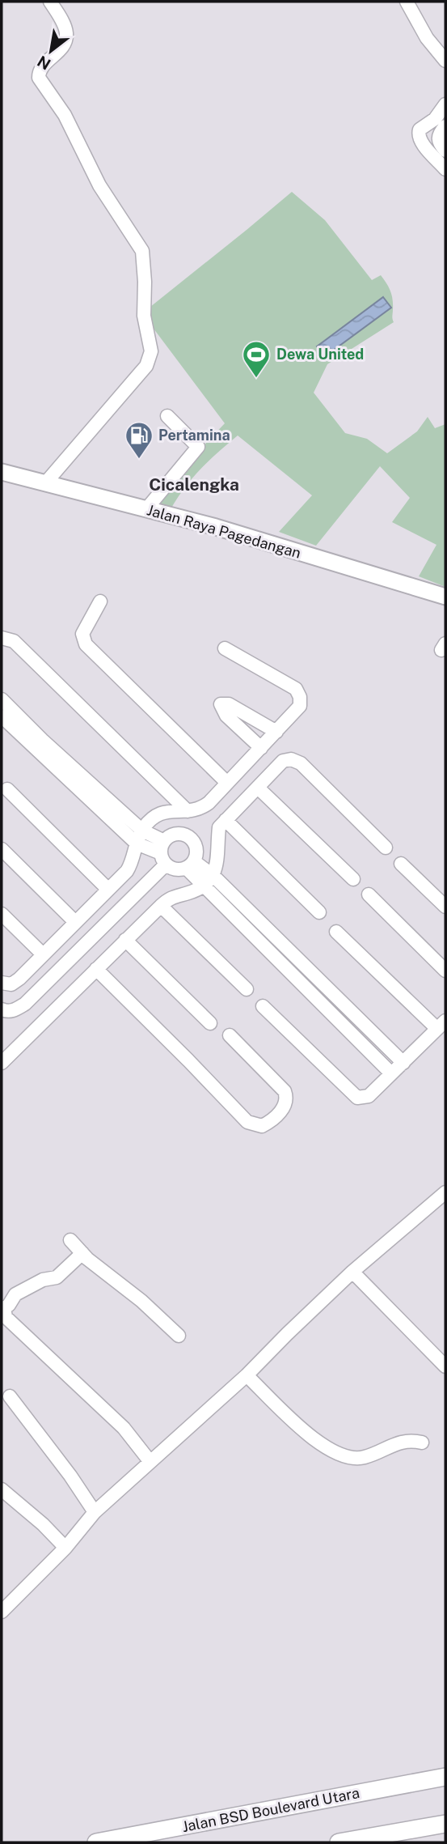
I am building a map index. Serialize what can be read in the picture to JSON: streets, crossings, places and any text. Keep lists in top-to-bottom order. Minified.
{"streets":{"main road":["Jalan BSD Boulevard Utara"],"street":["Jalan Raya Pagedangan"]},"districts":["Cicalengka"],"places":{"sports":["Dewa United"],"fuel station":["Pertamina"]},"north":"bottom left"}
